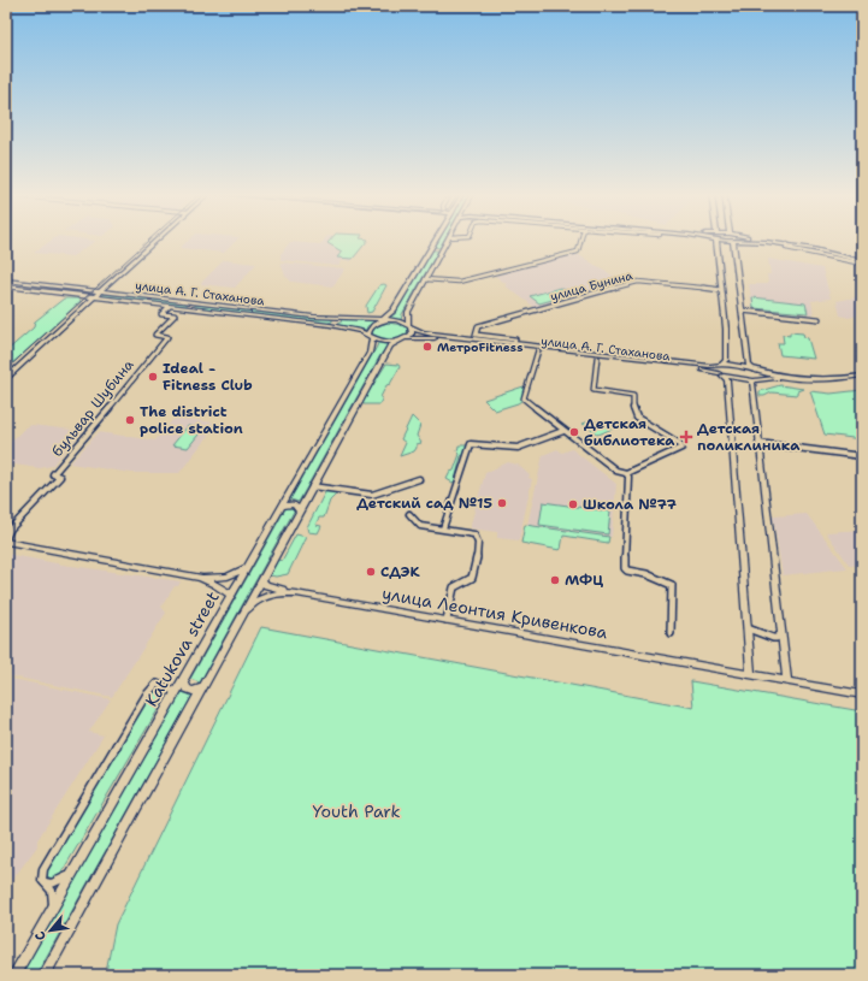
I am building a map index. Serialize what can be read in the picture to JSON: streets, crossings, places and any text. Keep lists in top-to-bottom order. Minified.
{"streets":{"main road":["улица А. Г. Стаханова","улица Леонтия Кривенкова","Katukova street"],"street":["улица Бунина","бульвар Шубина"]},"crossings":[["улица Бунина","улица А. Г. Стаханова"],["улица А. Г. Стаханова","бульвар Шубина"],["улица А. Г. Стаханова","Katukova street"]],"parks":["Youth Park"],"places":{"other":["МетроFitness","Ideal - Fitness Club","The district police station","Детская библиотека","Детский сад №15","Школа №77","СДЭК","МФЦ"],"health":["Детская поликлиника"]},"north":"bottom left"}
